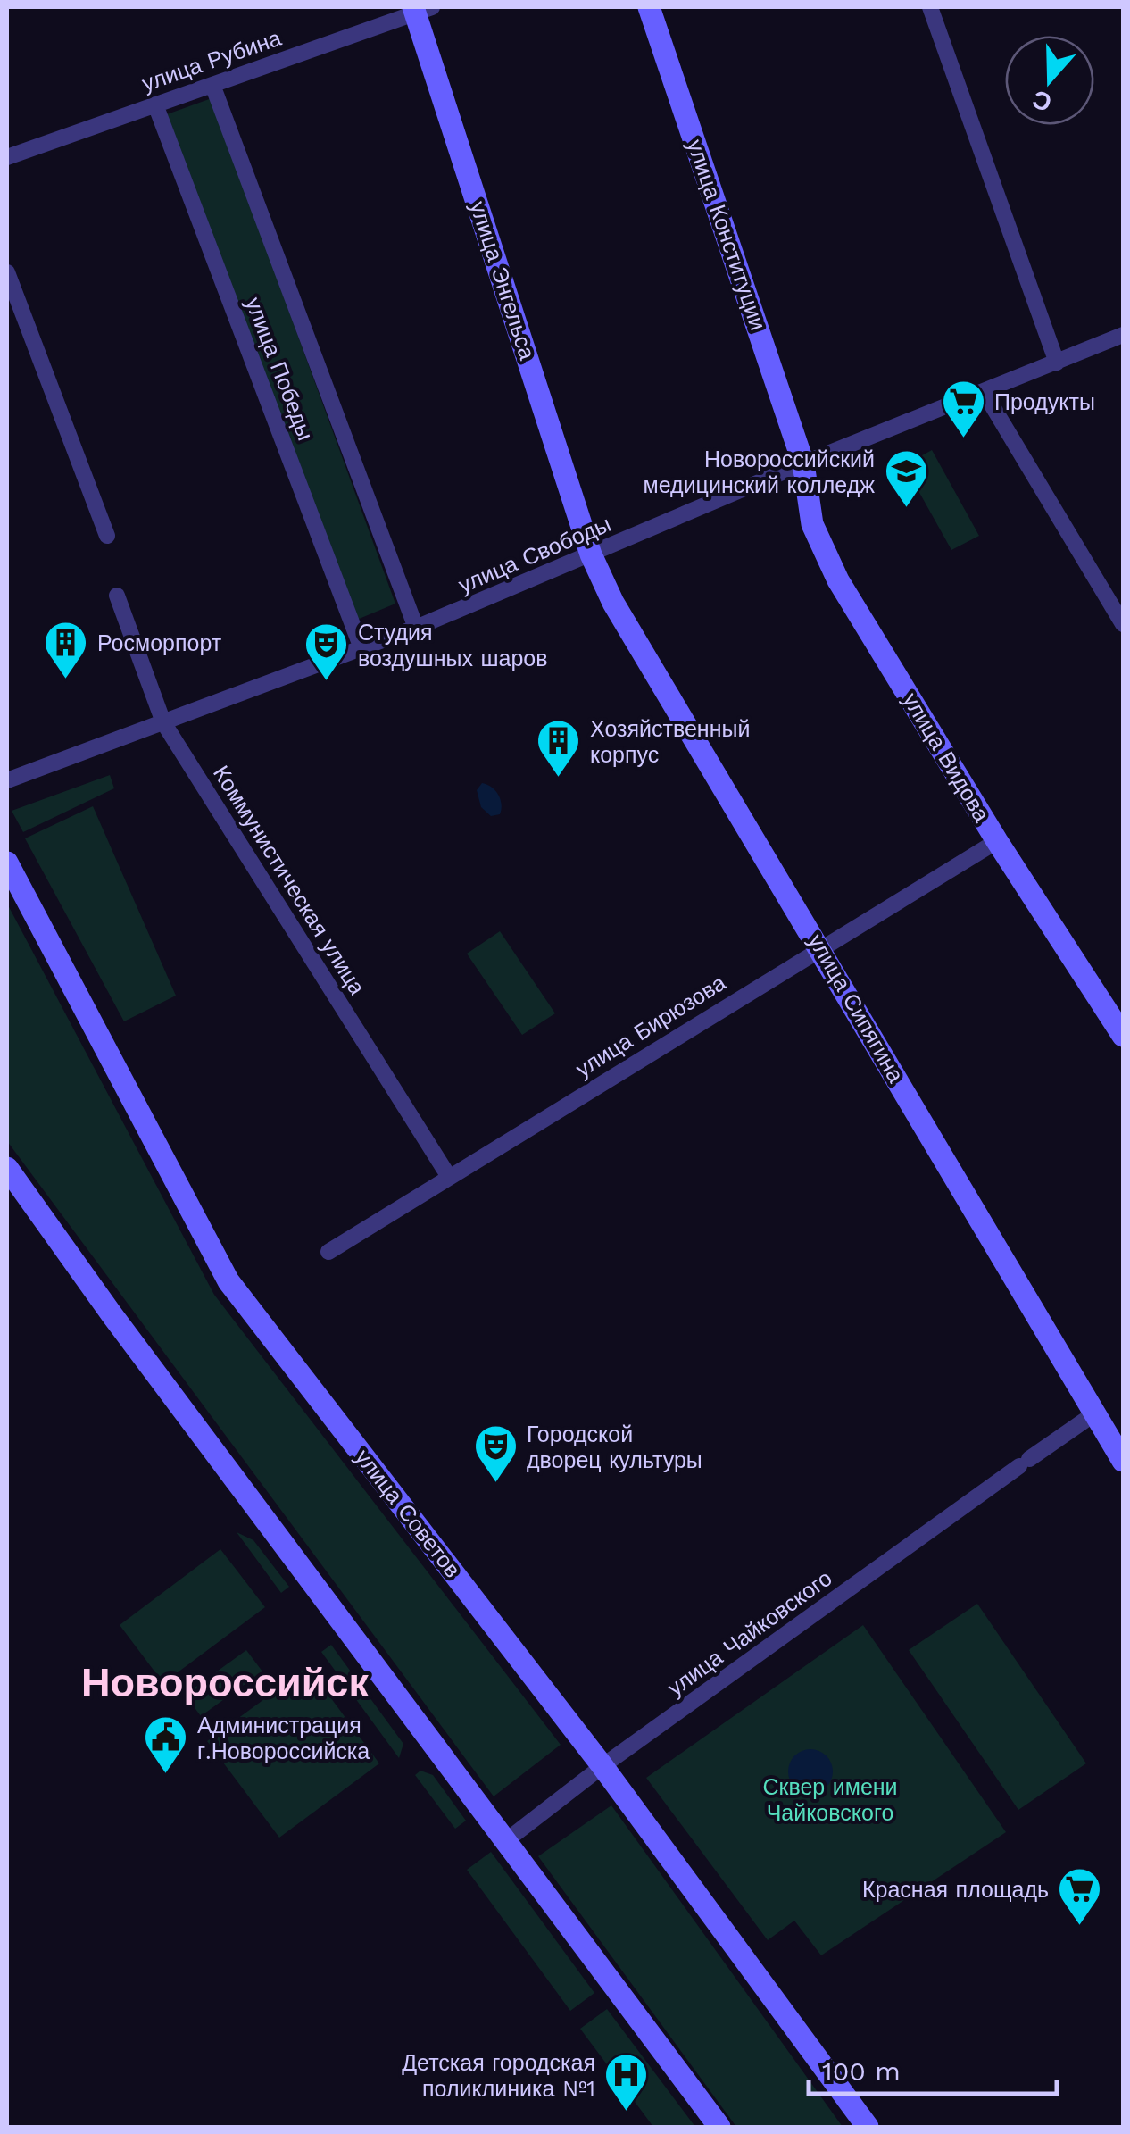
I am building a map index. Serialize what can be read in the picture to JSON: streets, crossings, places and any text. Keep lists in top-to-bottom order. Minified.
{"streets":{"street":["улица Рубина","улица Конституции","улица Энгельса","улица Победы","улица Свободы","улица Видова","Коммунистическая улица","улица Сипягина","улица Бирюзова","улица Советов","улица Чайковского"]},"crossings":[["улица Рубина","улица Энгельса"],["улица Рубина","улица Победы"],["улица Конституции","улица Свободы"],["улица Конституции","улица Видова"],["улица Энгельса","улица Свободы"],["улица Энгельса","улица Сипягина"],["улица Победы","улица Свободы"],["улица Свободы","улица Видова"],["улица Свободы","Коммунистическая улица"],["улица Свободы","улица Сипягина"],["улица Видова","улица Бирюзова"],["Коммунистическая улица","улица Бирюзова"],["улица Сипягина","улица Бирюзова"],["улица Сипягина","улица Чайковского"],["улица Советов","улица Чайковского"]],"districts":["Новороссийск"],"parks":["Сквер имени Чайковского"],"places":{"supermarket":["Продукты","Красная площадь"],"school or university":["Новороссийский медицинский колледж"],"building":["Росморпорт","Хозяйственный корпус"],"theatre":["Студия воздушных шаров","Городской дворец культуры"],"public building":["Администрация г.Новороссийска"],"hospital":["Детская городская поликлиника №1"]},"scale_bar":"100 m","north":"bottom"}
